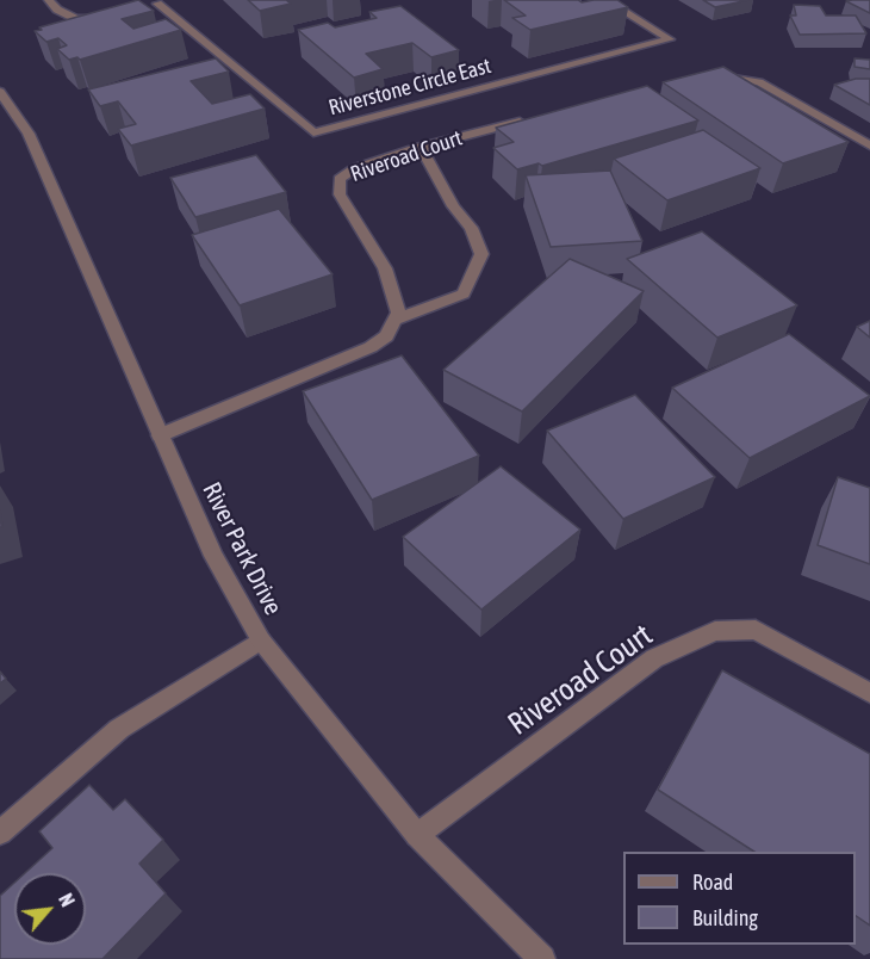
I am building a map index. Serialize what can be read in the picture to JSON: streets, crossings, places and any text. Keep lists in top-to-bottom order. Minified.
{"streets":{"street":["Riverstone Circle East","Riveroad Court","River Park Drive"]},"crossings":[["Riveroad Court","River Park Drive"]],"legend":["Road","Building"],"north":"top right"}
